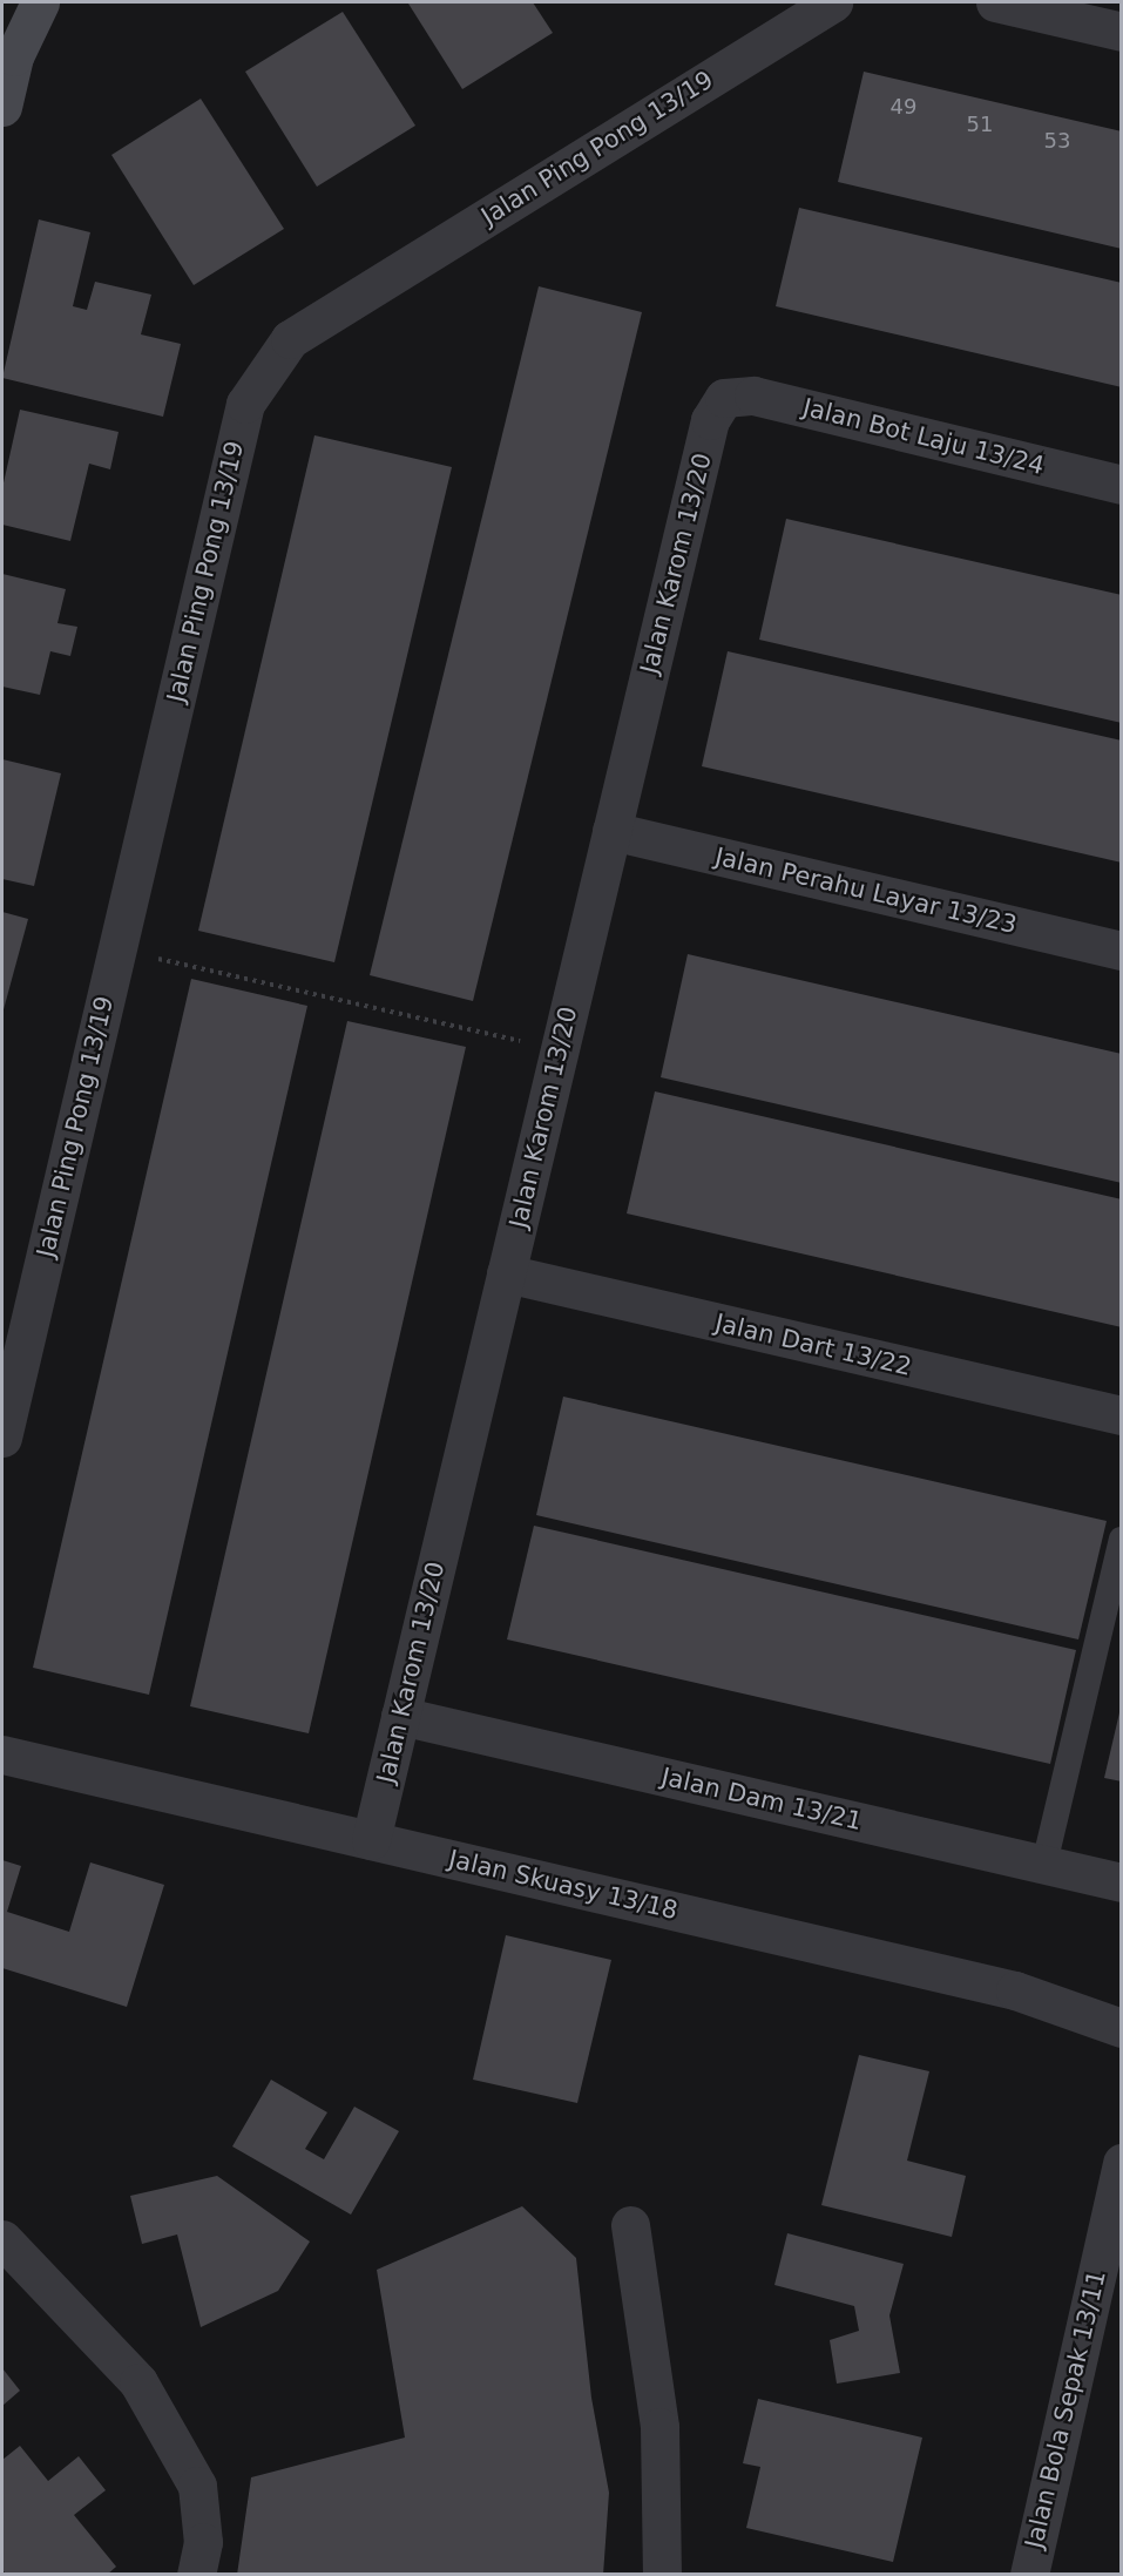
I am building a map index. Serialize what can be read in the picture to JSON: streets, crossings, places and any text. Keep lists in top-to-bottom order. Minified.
{"streets":{"street":["Jalan Ping Pong 13/19","Jalan Bot Laju 13/24","Jalan Karom 13/20","Jalan Perahu Layar 13/23","Jalan Dart 13/22","Jalan Dam 13/21","Jalan Skuasy 13/18","Jalan Bola Sepak 13/11"]},"crossings":[["Jalan Bot Laju 13/24","Jalan Karom 13/20"],["Jalan Karom 13/20","Jalan Perahu Layar 13/23"],["Jalan Karom 13/20","Jalan Dart 13/22"],["Jalan Karom 13/20","Jalan Dam 13/21"],["Jalan Karom 13/20","Jalan Skuasy 13/18"]],"house_numbers":["49","51","53"]}
